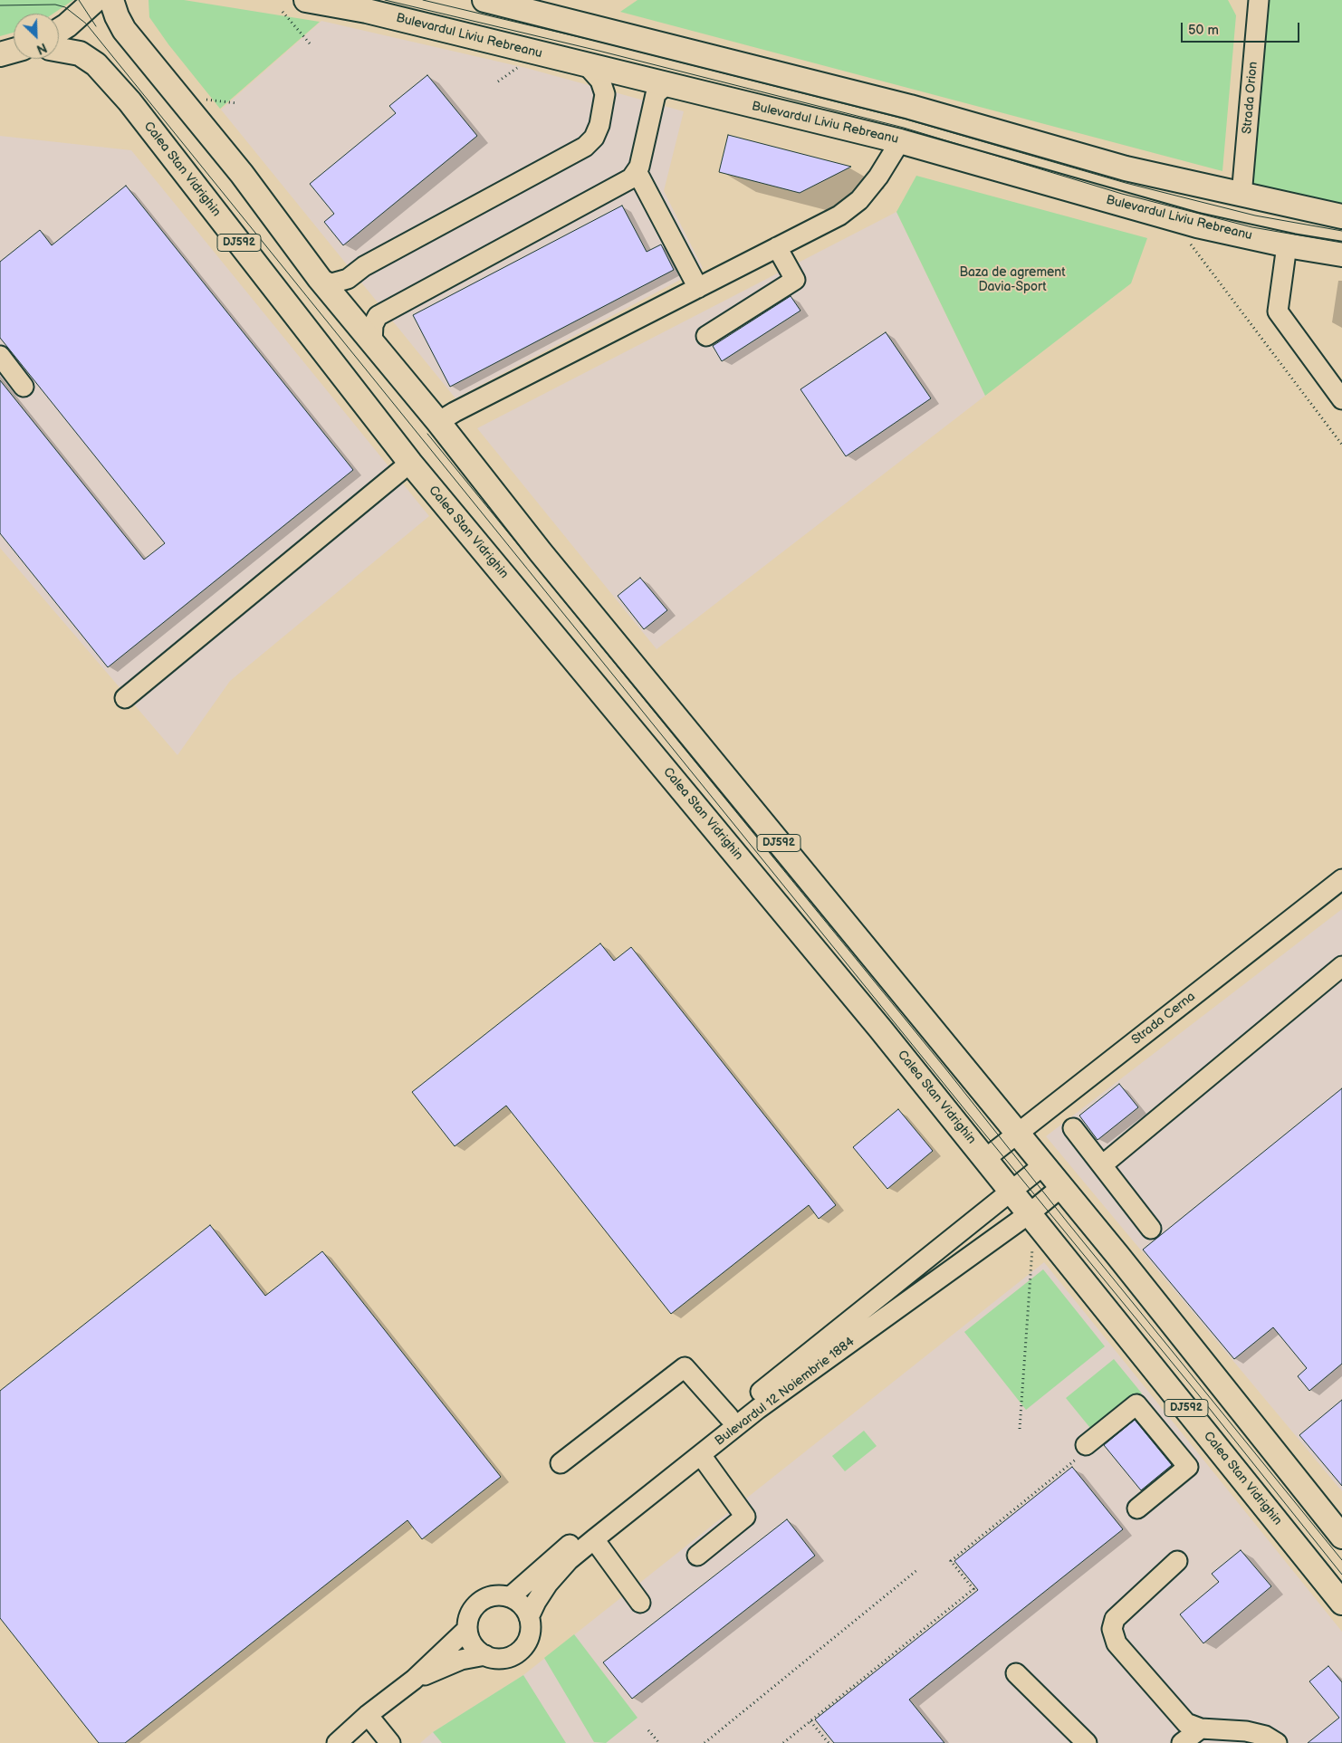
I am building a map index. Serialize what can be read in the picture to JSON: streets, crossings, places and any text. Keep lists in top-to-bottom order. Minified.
{"streets":{"main road":["Bulevardul Liviu Rebreanu","Calea Stan Vidrighin","DJ592"],"street":["Strada Orion","Strada Cerna","Bulevardul 12 Noiembrie 1884"]},"crossings":[["Calea Stan Vidrighin","Strada Cerna"],["Calea Stan Vidrighin","Bulevardul 12 Noiembrie 1884"],["DJ592","Strada Cerna"],["DJ592","Bulevardul 12 Noiembrie 1884"]],"parks":["Baza de agrement Davia-Sport"],"scale_bar":"50 m","north":"bottom right"}
